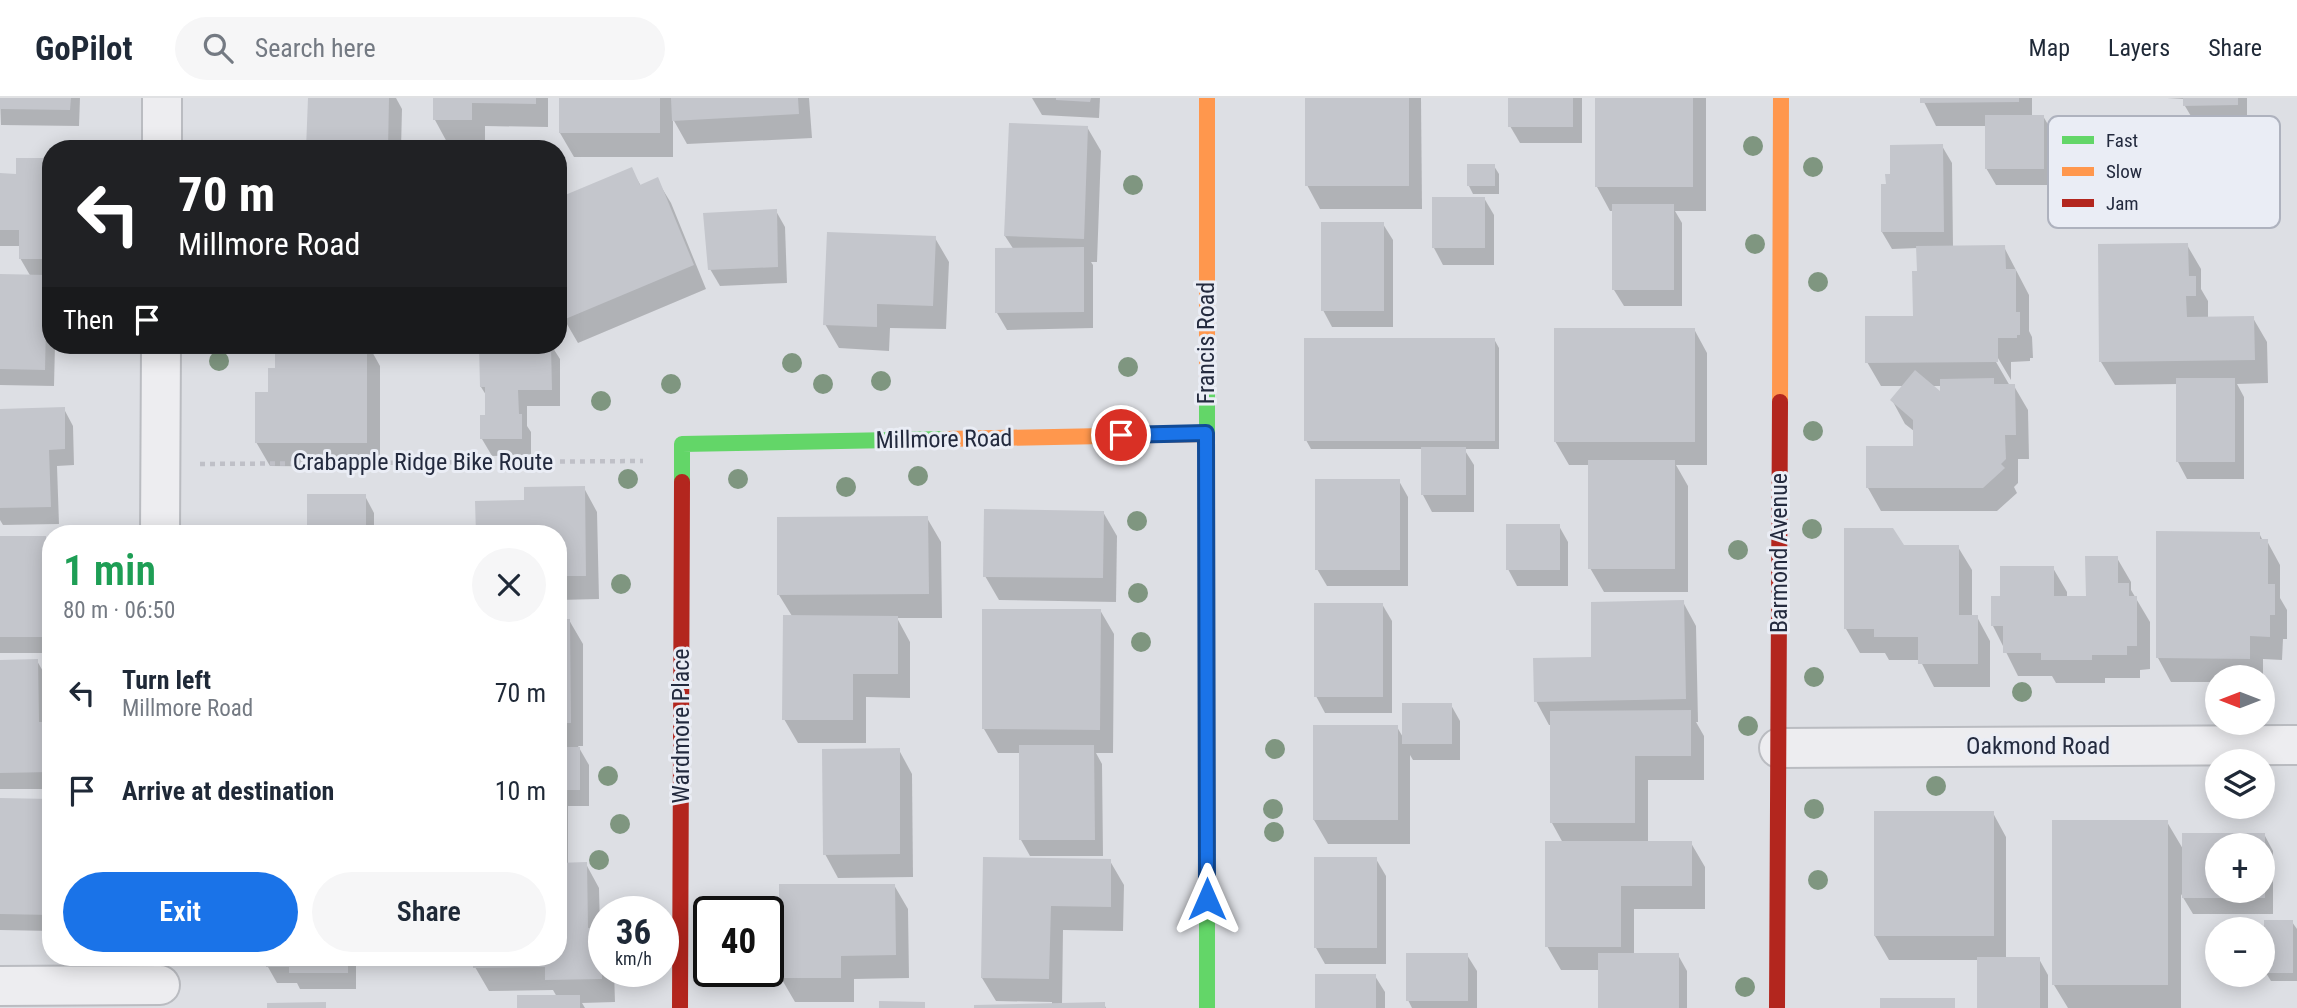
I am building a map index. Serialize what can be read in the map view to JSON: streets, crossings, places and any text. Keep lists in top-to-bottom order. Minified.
{"streets":{"street":["Francis Road","Millmore Road","Barmond Avenue","Wardmore Place","Oakmond Road"],"path":["Crabapple Ridge Bike Route"]},"crossings":[["Francis Road","Millmore Road"],["Millmore Road","Crabapple Ridge Bike Route"],["Millmore Road","Wardmore Place"],["Crabapple Ridge Bike Route","Wardmore Place"],["Barmond Avenue","Oakmond Road"]],"legend":["Fast","Slow","Jam"],"north":"left","page":{"header":"GoPilot","search":"Search here","nav":["Map","Layers","Share"],"turn":["70 m","Millmore Road"],"then":"Then","heading":["1 min","80 m · 06:50"],"list":[{"name":"Turn left","note":"Millmore Road","value":"70 m"},{"name":"Arrive at destination","value":"10 m"}],"map_buttons":["+","−"],"buttons":["Exit","Share"],"speed":"36 km/h","limit":"40"}}
